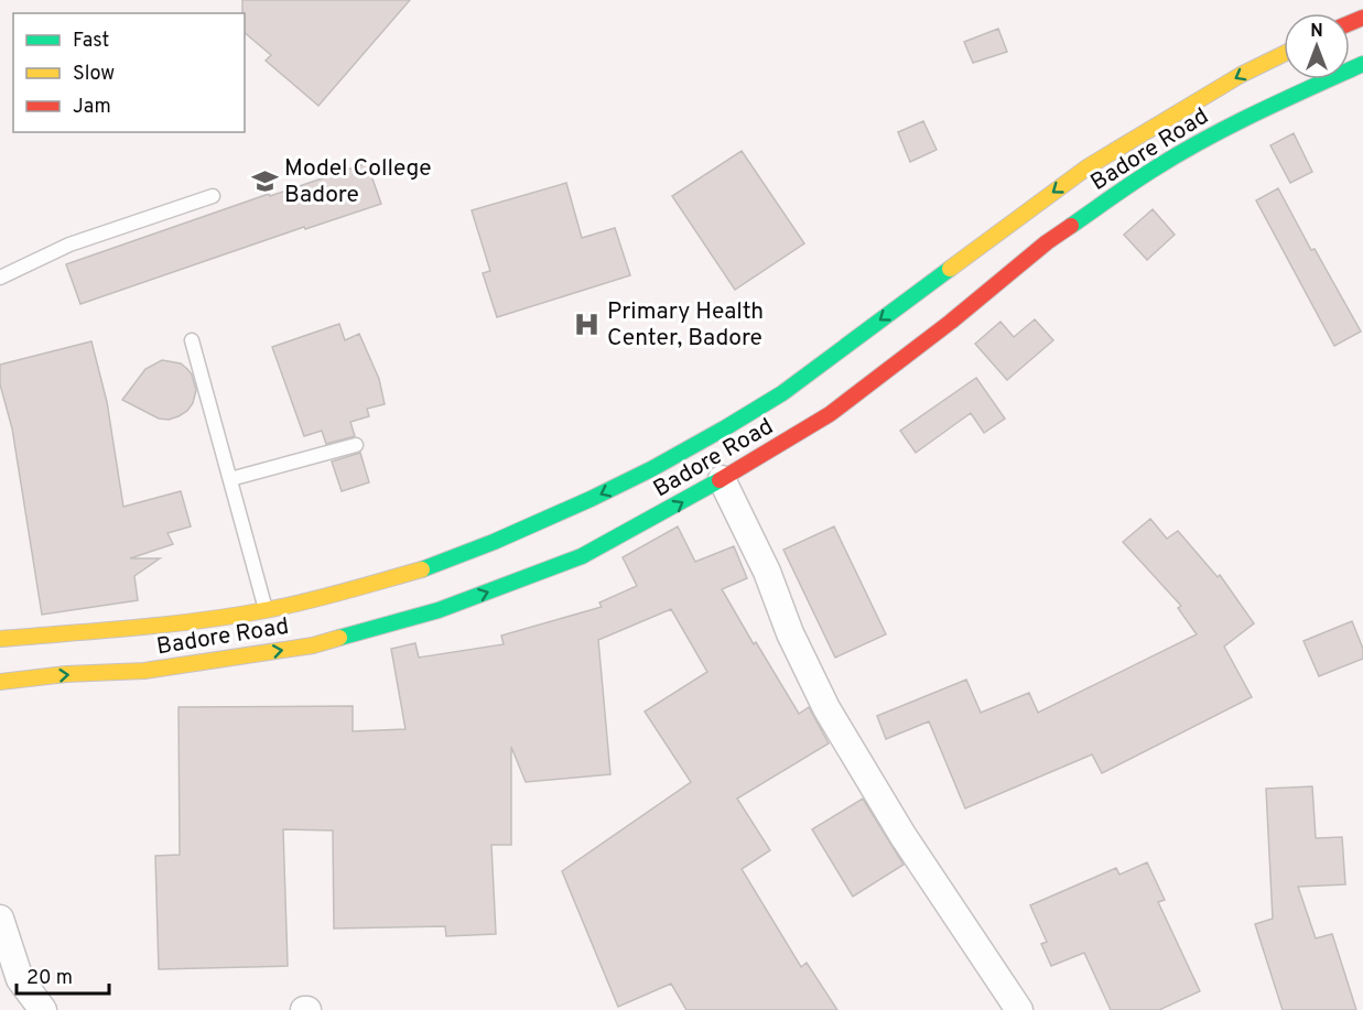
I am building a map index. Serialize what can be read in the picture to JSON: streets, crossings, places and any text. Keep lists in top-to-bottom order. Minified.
{"streets":{"main road":["Badore Road"]},"places":{"school or university":["Model College Badore"],"hospital":["Primary Health Center, Badore"]},"legend":["Fast","Slow","Jam"],"scale_bar":"20 m","north":"top"}
